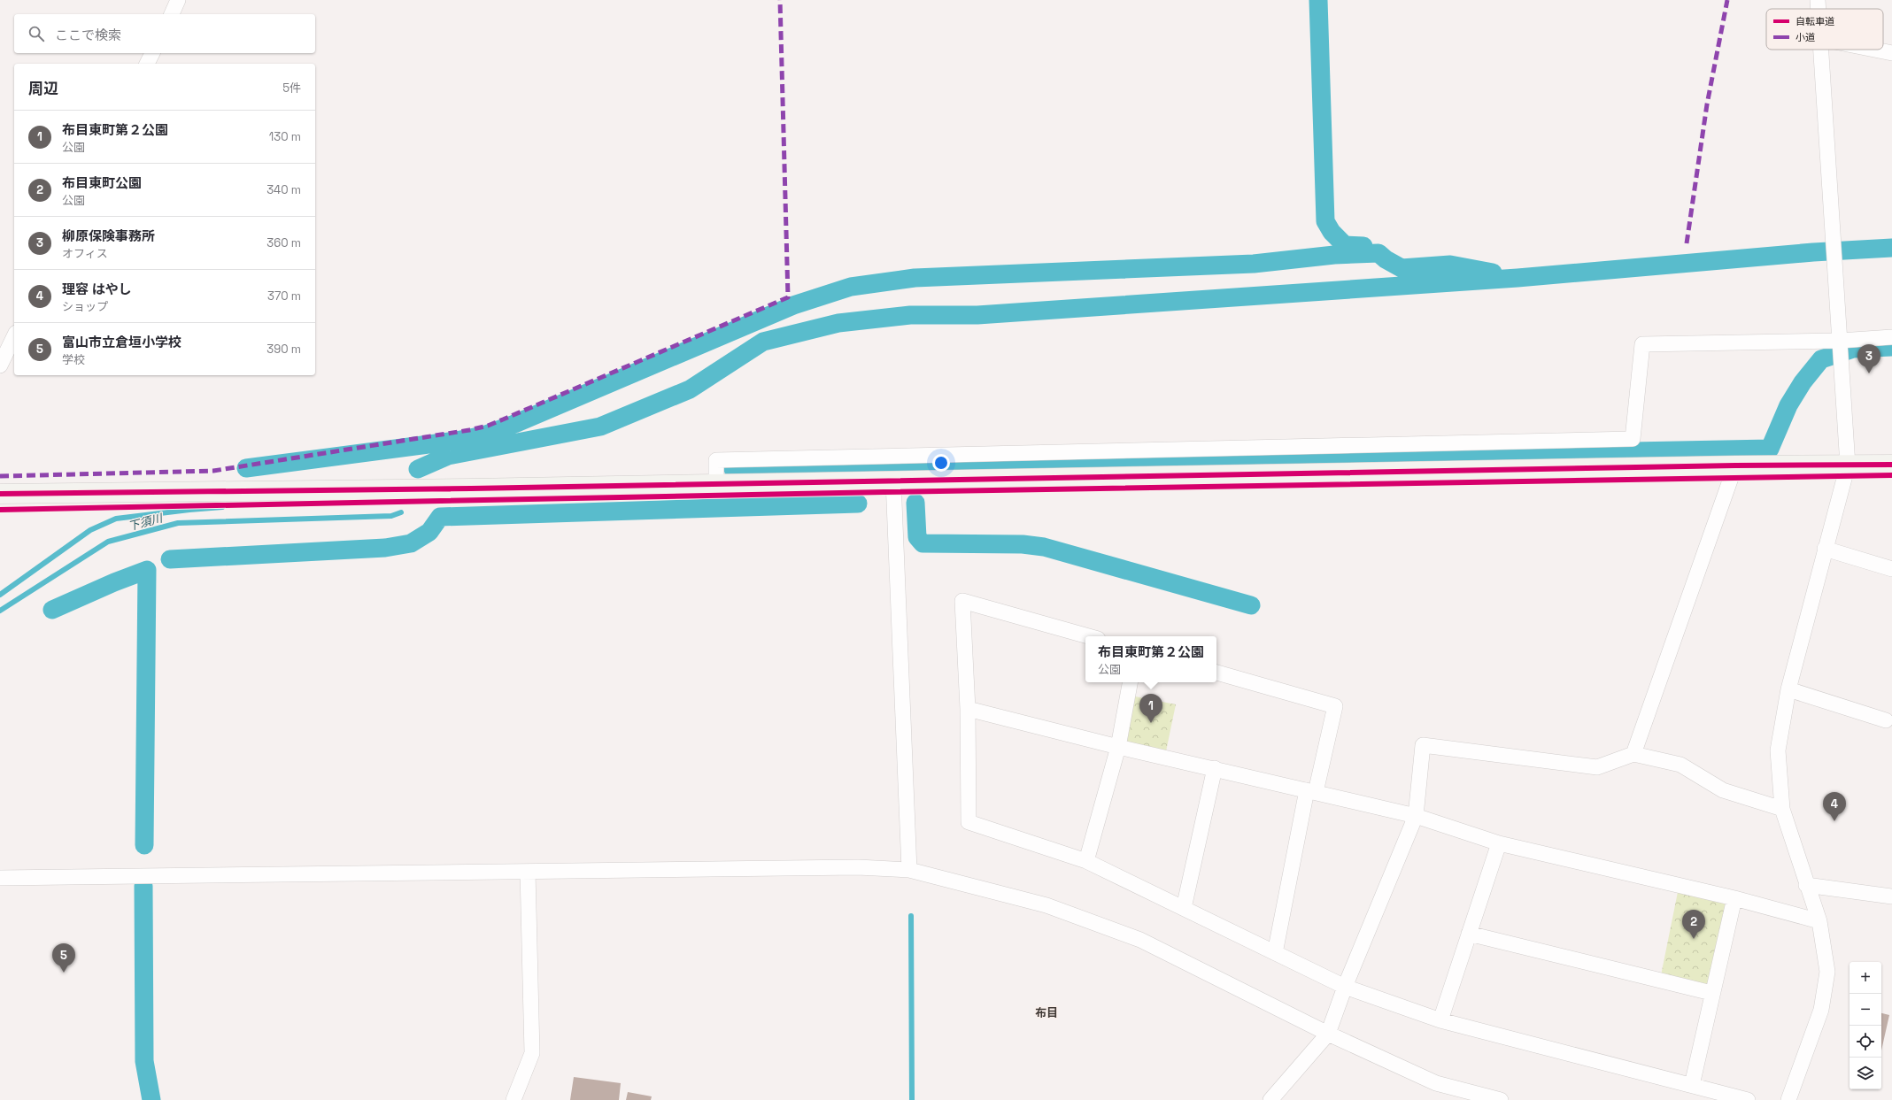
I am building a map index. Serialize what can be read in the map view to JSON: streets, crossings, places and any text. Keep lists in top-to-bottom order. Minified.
{"districts":["布目"],"water":["下須川"],"legend":["自転車道","小道"],"page":{"search":"ここで検索","heading":["周辺","5件"],"list":[{"mark":"1","name":"布目東町第２公園","note":"公園","value":"130 m"},{"mark":"2","name":"布目東町公園","note":"公園","value":"340 m"},{"mark":"3","name":"柳原保険事務所","note":"オフィス","value":"360 m"},{"mark":"4","name":"理容 はやし","note":"ショップ","value":"370 m"},{"mark":"5","name":"富山市立倉垣小学校","note":"学校","value":"390 m"}],"pins":["3","1","4","2","5"],"popup":["布目東町第２公園","公園"],"map_buttons":["+","−"]}}
